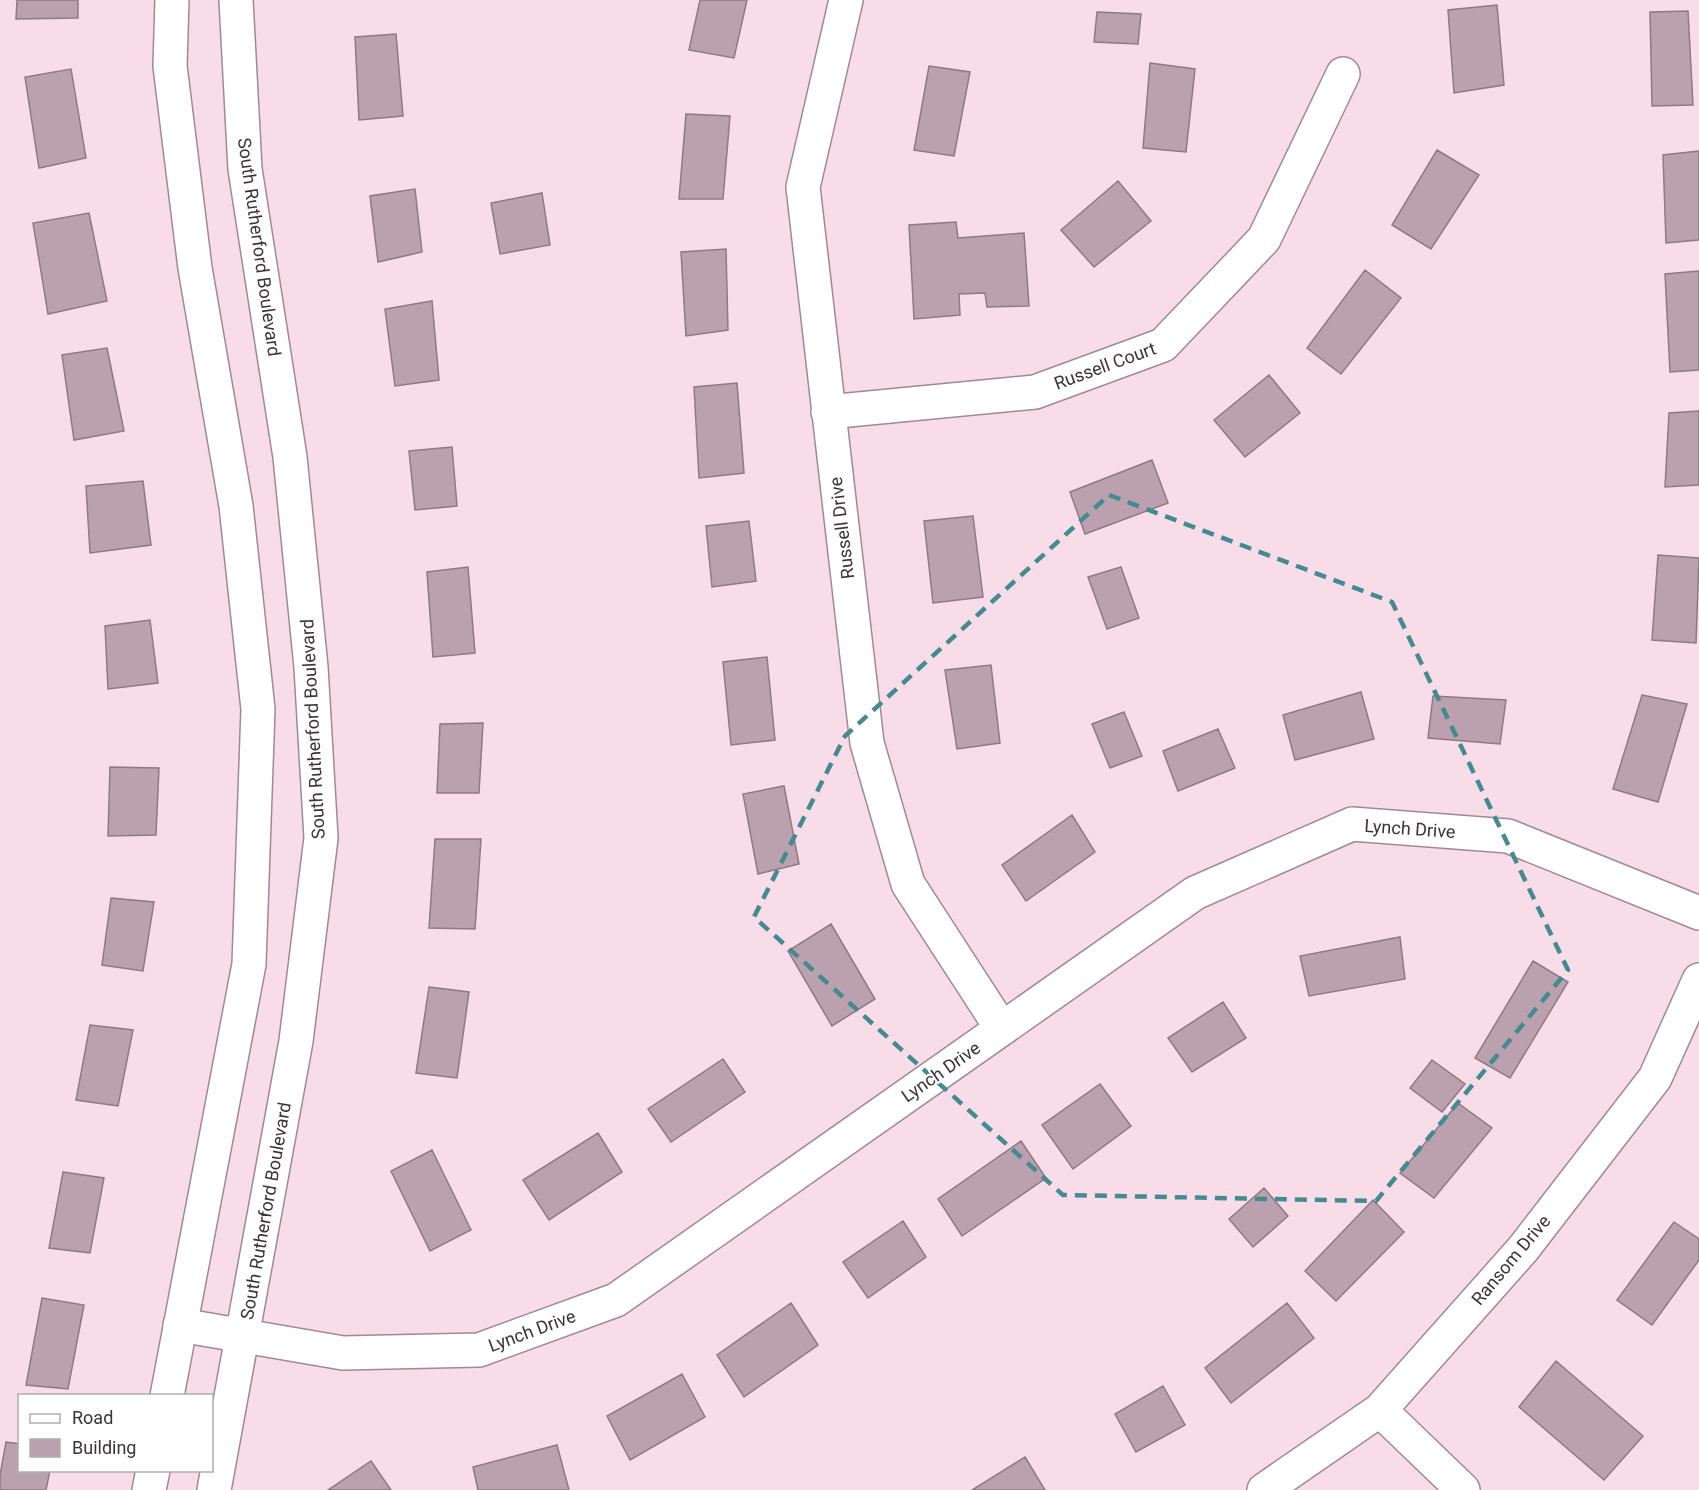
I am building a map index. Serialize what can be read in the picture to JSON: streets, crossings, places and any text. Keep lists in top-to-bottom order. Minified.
{"streets":{"main road":["South Rutherford Boulevard","Russell Court","Russell Drive","Lynch Drive","Ransom Drive"]},"crossings":[["South Rutherford Boulevard","Lynch Drive"],["Russell Court","Russell Drive"],["Russell Drive","Lynch Drive"]],"legend":["Road","Building"]}
